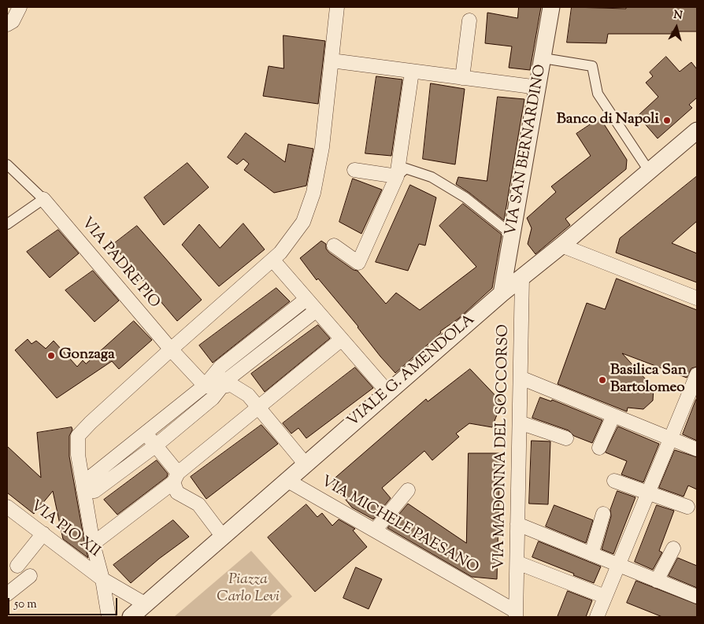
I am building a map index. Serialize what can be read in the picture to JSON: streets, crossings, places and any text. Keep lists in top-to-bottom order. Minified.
{"streets":{"street":["VIA SAN BERNARDINO","VIA PADRE PIO","VIALE G. AMENDOLA","VIA MADONNA DEL SOCCORSO","VIA MICHELE PAESANO","VIA PIO XII"]},"crossings":[["VIA SAN BERNARDINO","VIALE G. AMENDOLA"],["VIALE G. AMENDOLA","VIA MADONNA DEL SOCCORSO"],["VIALE G. AMENDOLA","VIA MICHELE PAESANO"],["VIALE G. AMENDOLA","VIA PIO XII"],["VIA MADONNA DEL SOCCORSO","VIA MICHELE PAESANO"]],"parks":["Piazza Carlo Levi"],"places":["Banco di Napoli","Gonzaga","Basilica San Bartolomeo"],"scale_bar":"50 m","north":"top"}
